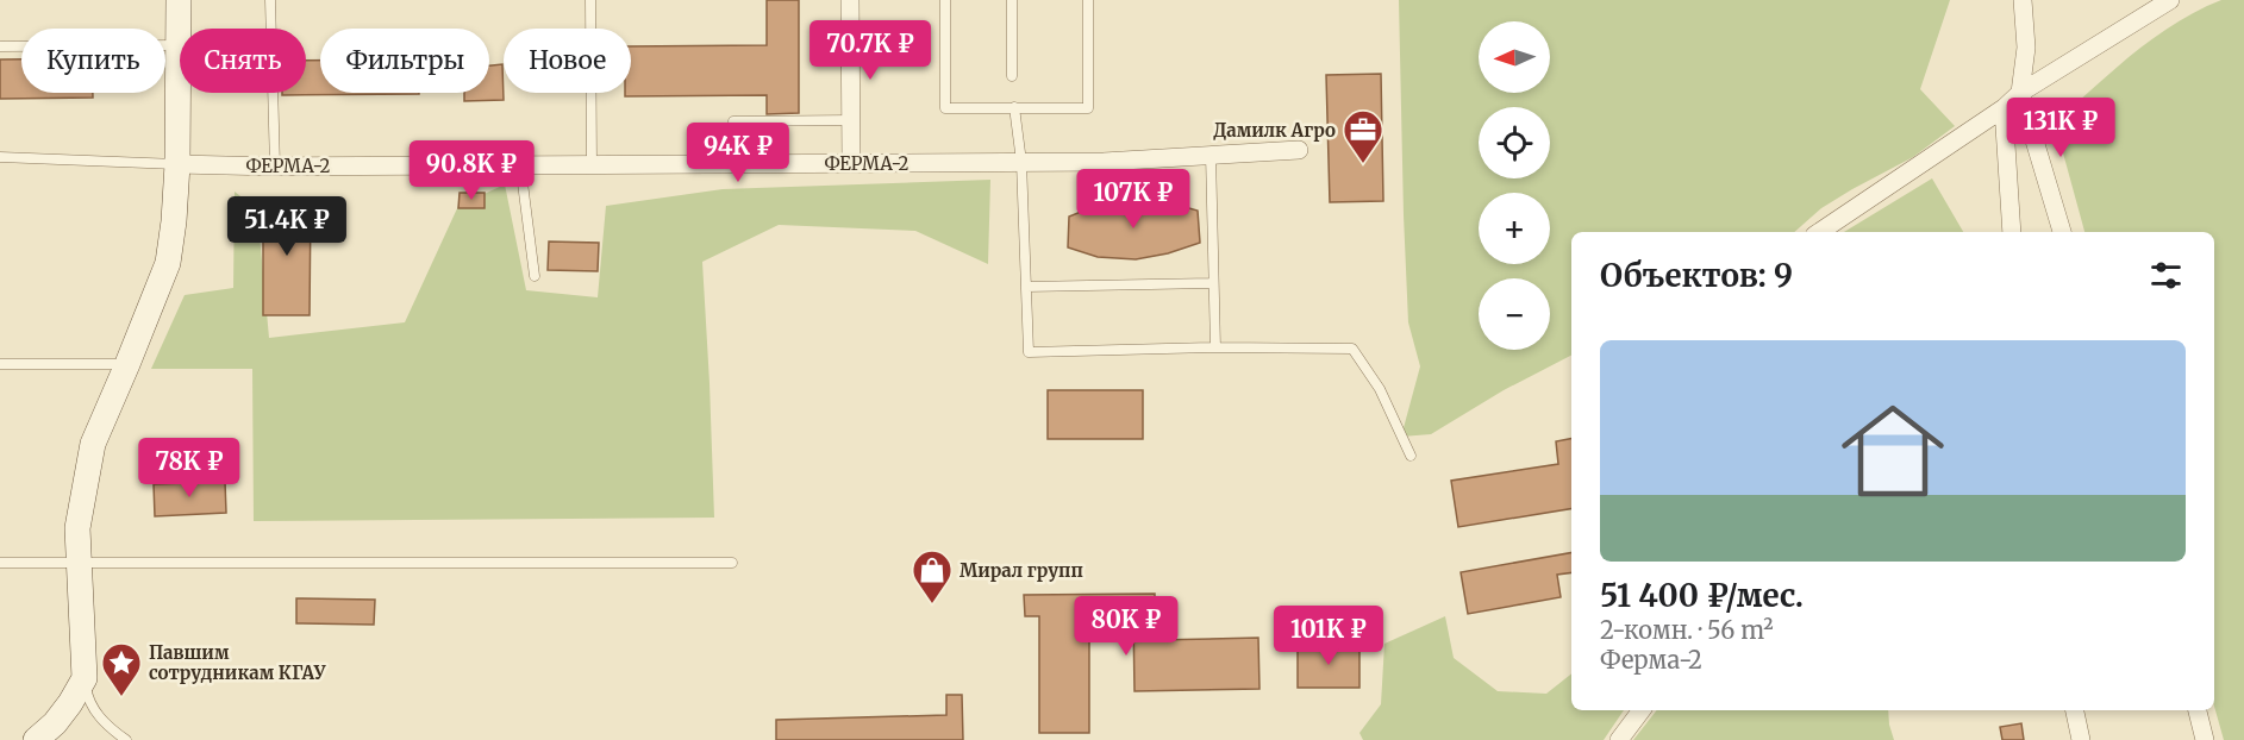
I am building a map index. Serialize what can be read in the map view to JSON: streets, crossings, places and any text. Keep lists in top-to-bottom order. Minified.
{"streets":{"street":["ФЕРМА-2"]},"places":{"office":["Дамилк Агро"],"shop":["Мирал групп"],"place":["Павшим сотрудникам КГАУ"]},"north":"left","page":{"price":["70.7K ₽","131K ₽","94K ₽","90.8K ₽","107K ₽","51.4K ₽","78K ₽","80K ₽","101K ₽"],"map_buttons":["+","−"],"chip":["Купить","Снять","Фильтры","Новое"],"heading":"Объектов: 9","list":[{"name":"51 400 ₽/мес.","note":"2-комн. · 56 m² · Ферма-2"}]}}
